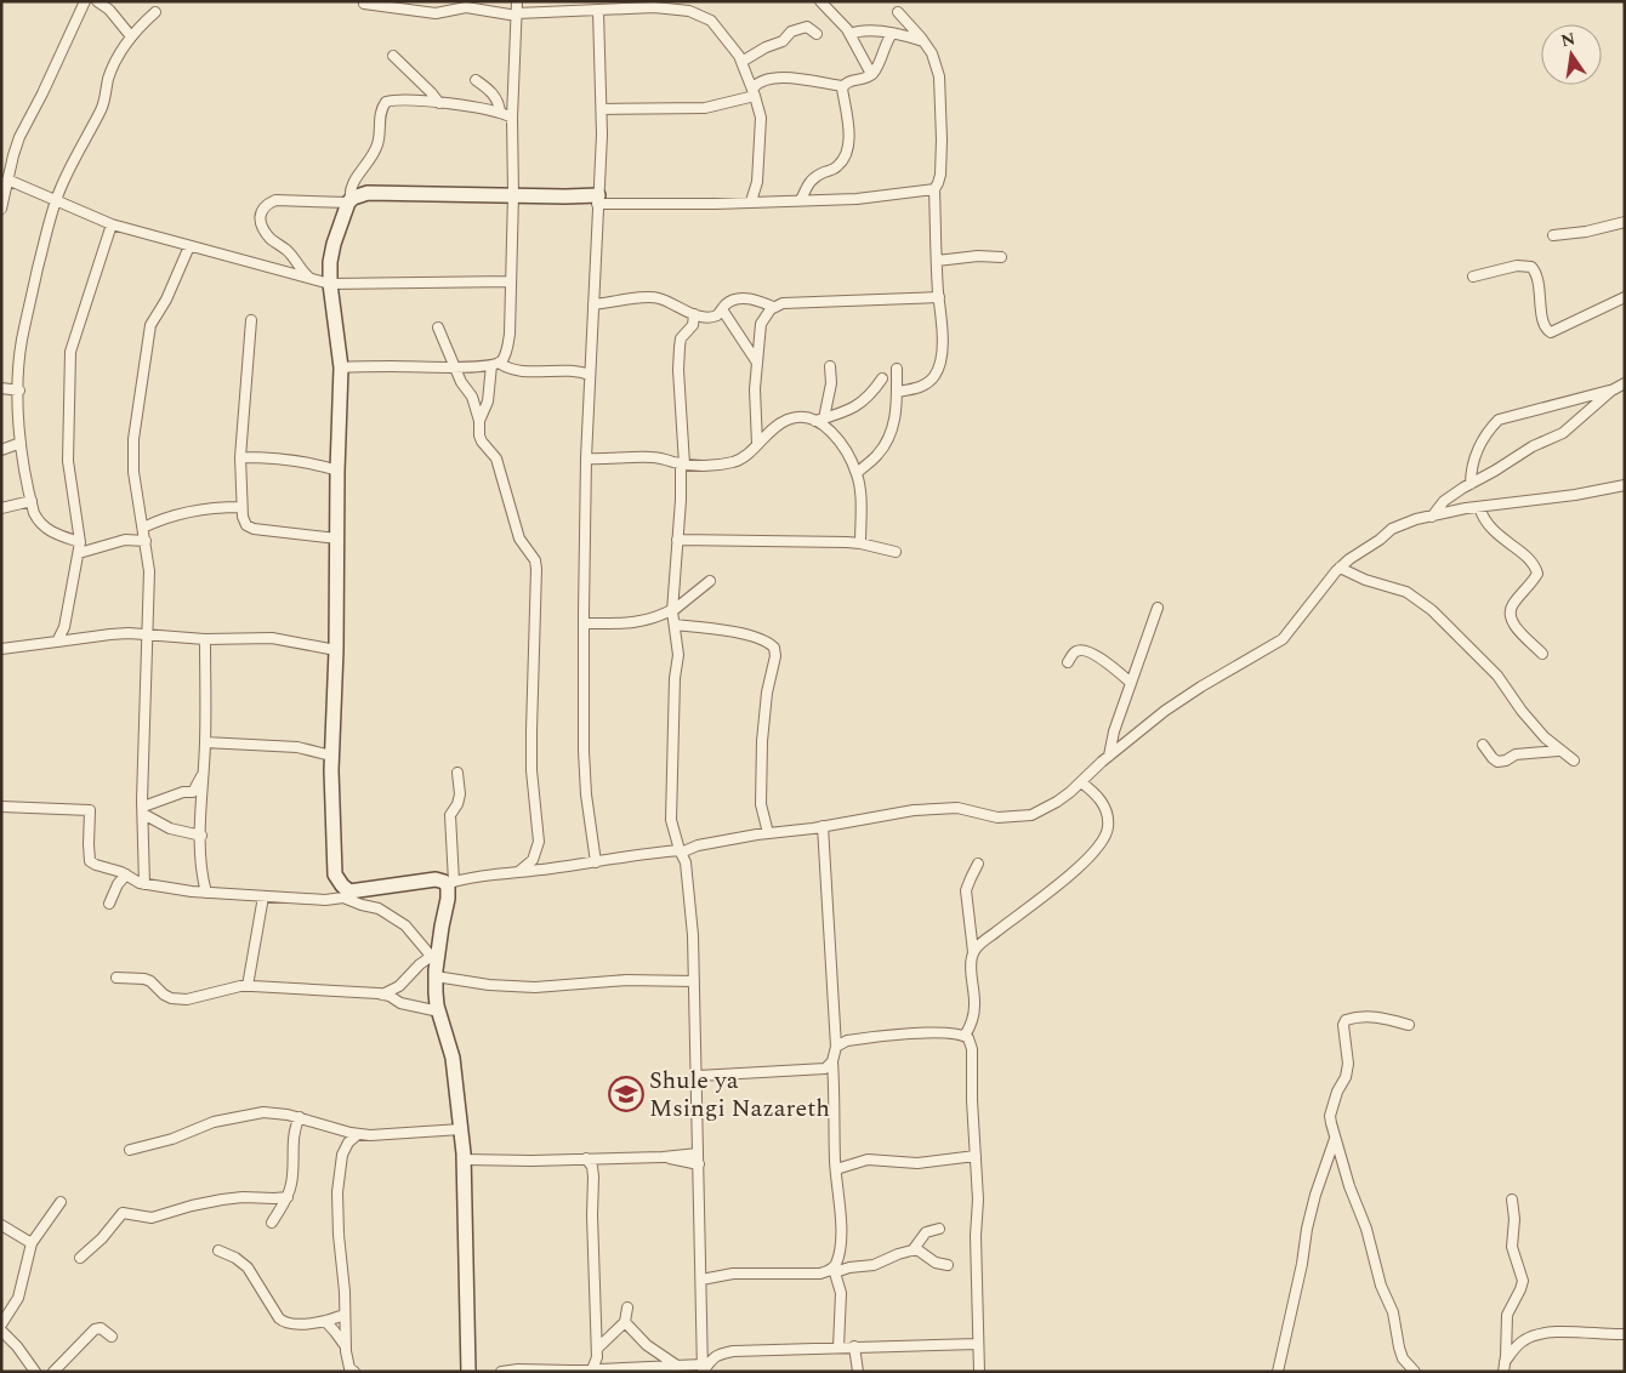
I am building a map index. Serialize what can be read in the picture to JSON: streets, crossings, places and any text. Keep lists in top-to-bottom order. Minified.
{"places":{"school or university":["Shule ya Msingi Nazareth"]},"north":"top"}
